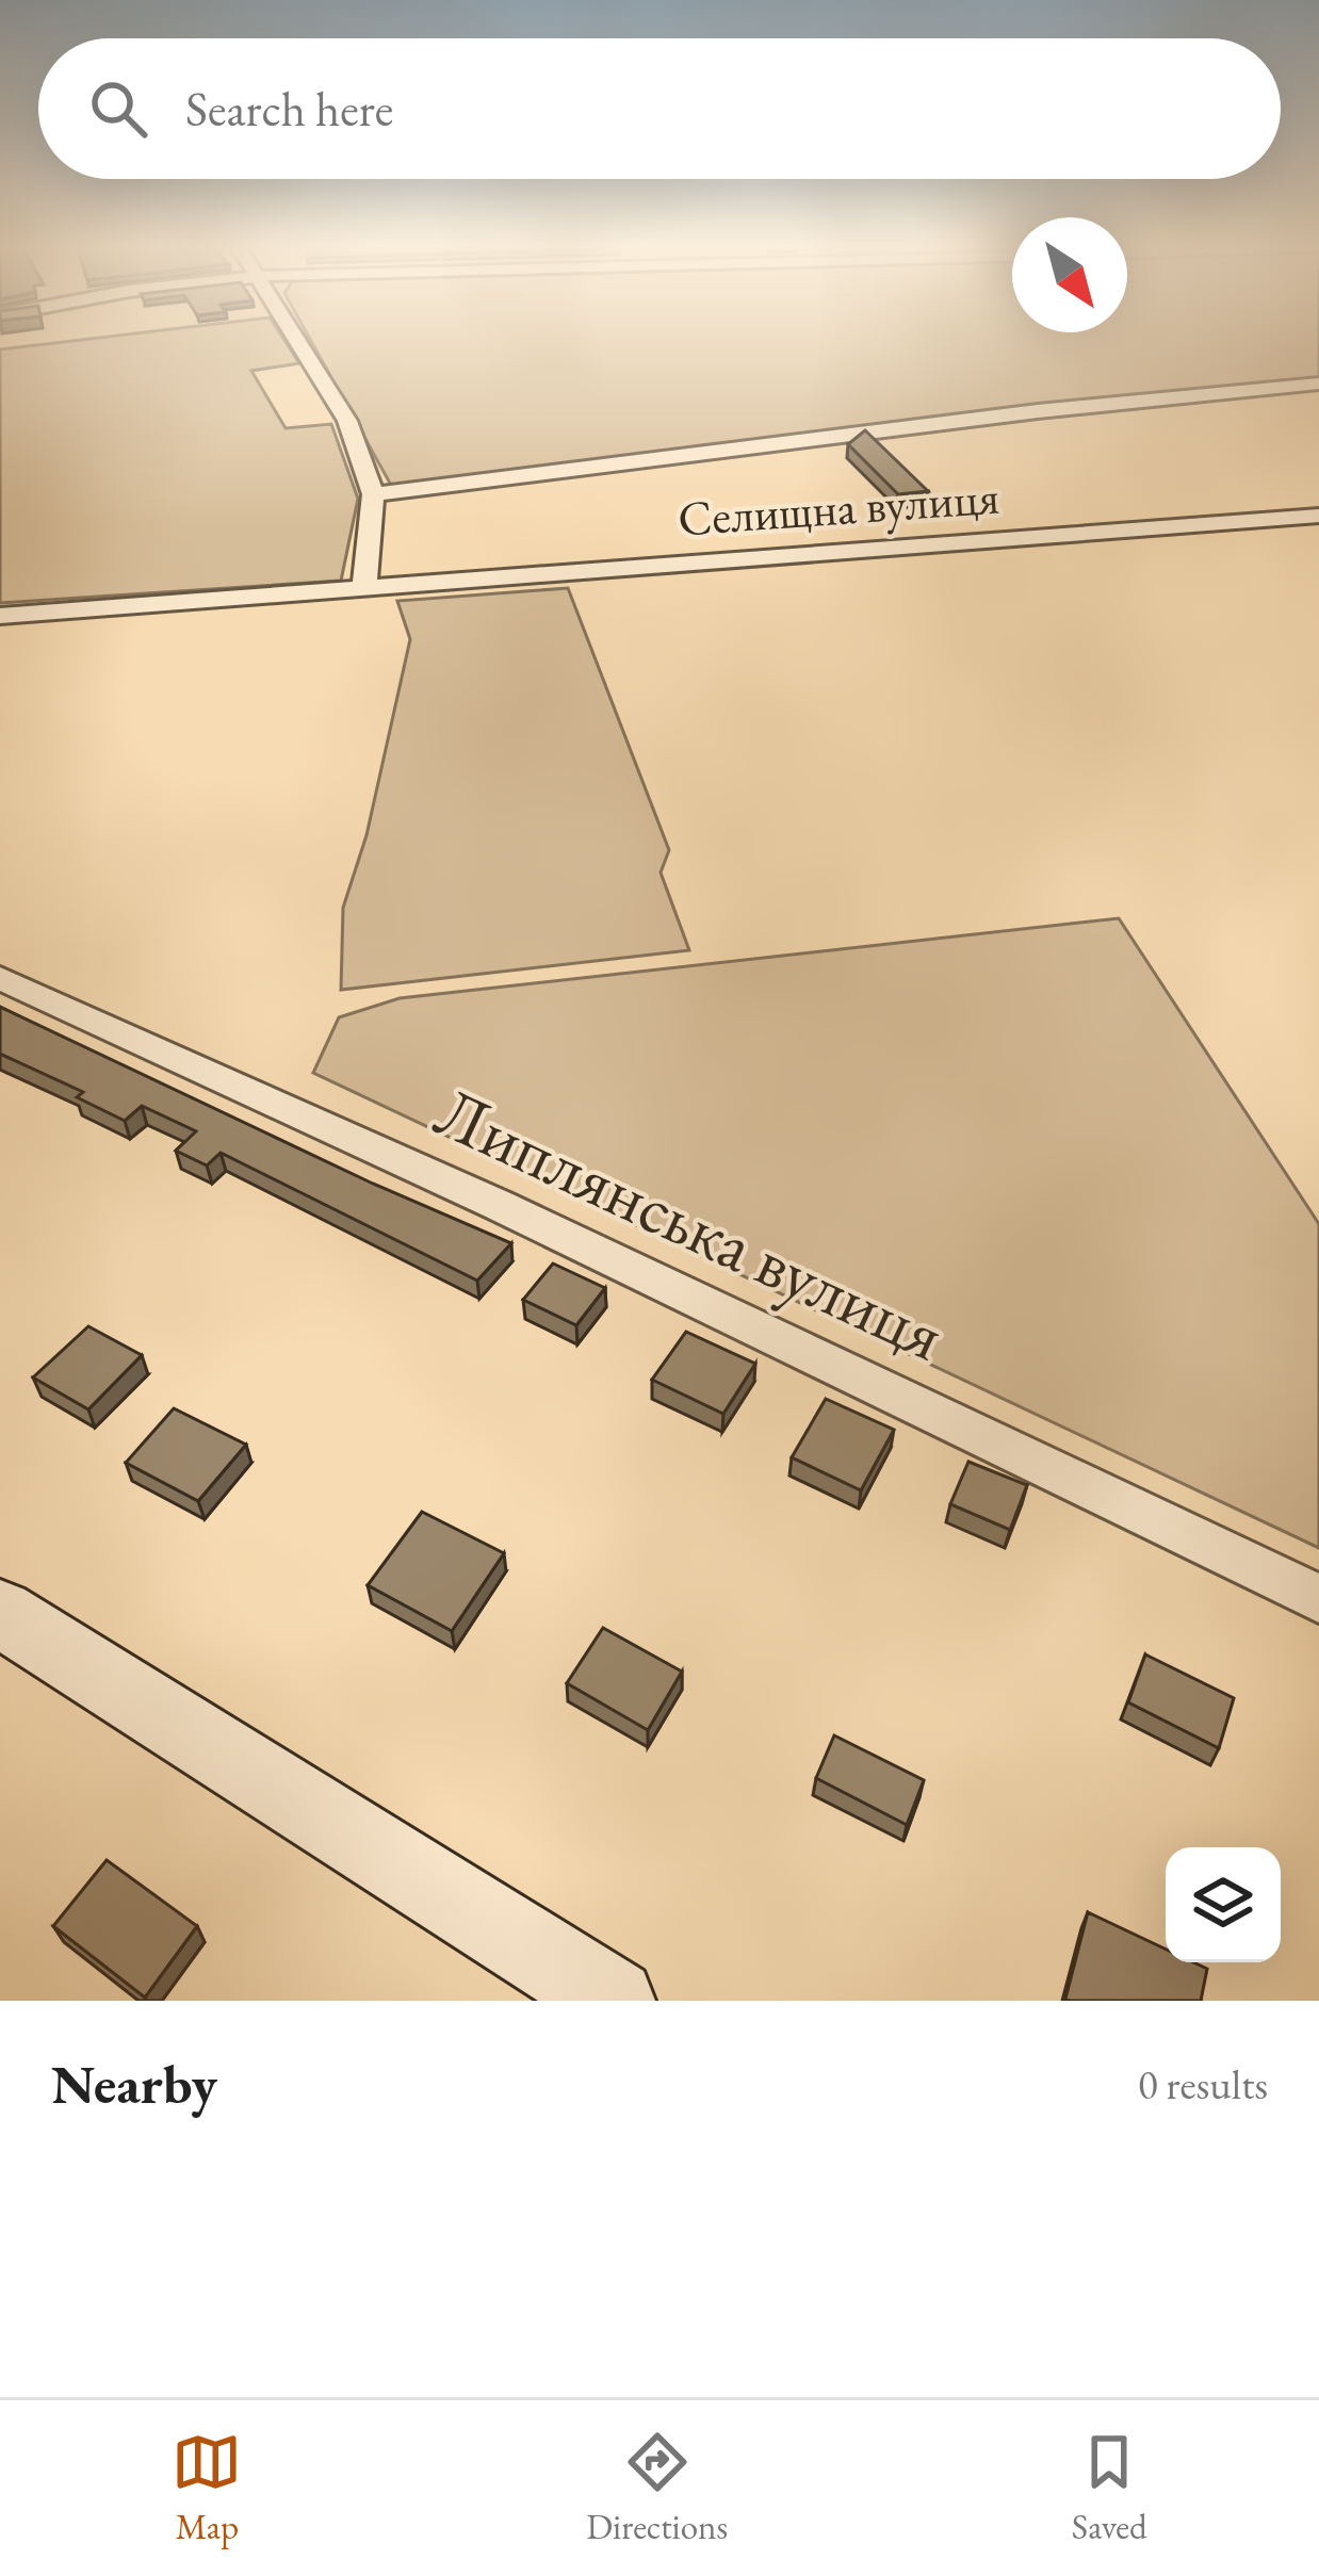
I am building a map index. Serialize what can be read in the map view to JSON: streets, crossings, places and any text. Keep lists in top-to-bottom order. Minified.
{"streets":{"street":["Селищна вулиця","Липлянська вулиця"]},"north":"bottom right","page":{"search":"Search here","heading":["Nearby","0 results"],"nav":["Map","Directions","Saved"]}}
